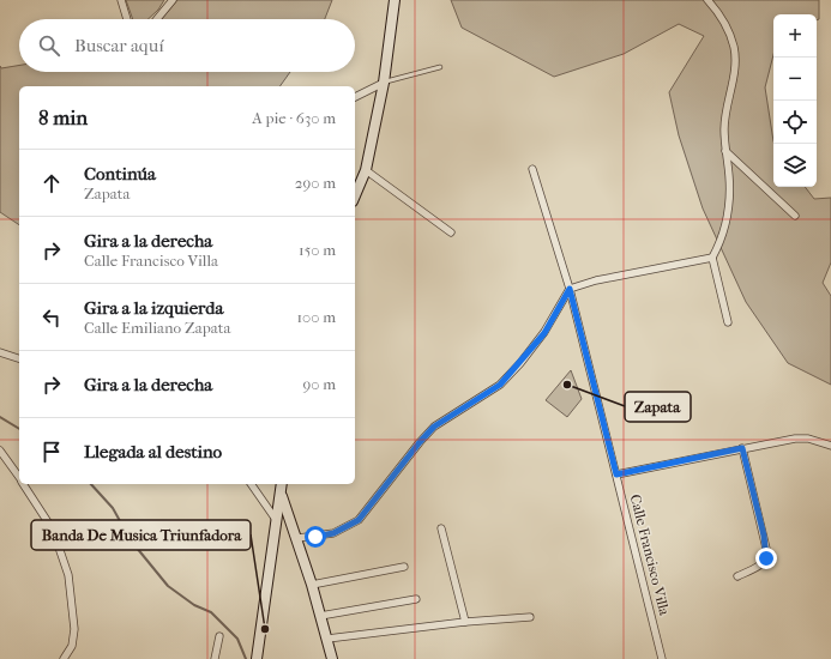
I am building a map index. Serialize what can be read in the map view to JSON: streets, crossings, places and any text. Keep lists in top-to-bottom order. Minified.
{"streets":{"street":["Calle Francisco Villa"]},"places":["Zapata","Banda De Musica Triunfadora"],"page":{"map_buttons":["+","−"],"search":"Buscar aquí","heading":["8 min","A pie · 630 m"],"list":[["Continúa","Zapata","290 m"],["Gira a la derecha","Calle Francisco Villa","150 m"],["Gira a la izquierda","Calle Emiliano Zapata","100 m"],["Gira a la derecha","90 m"],"Llegada al destino"]}}
